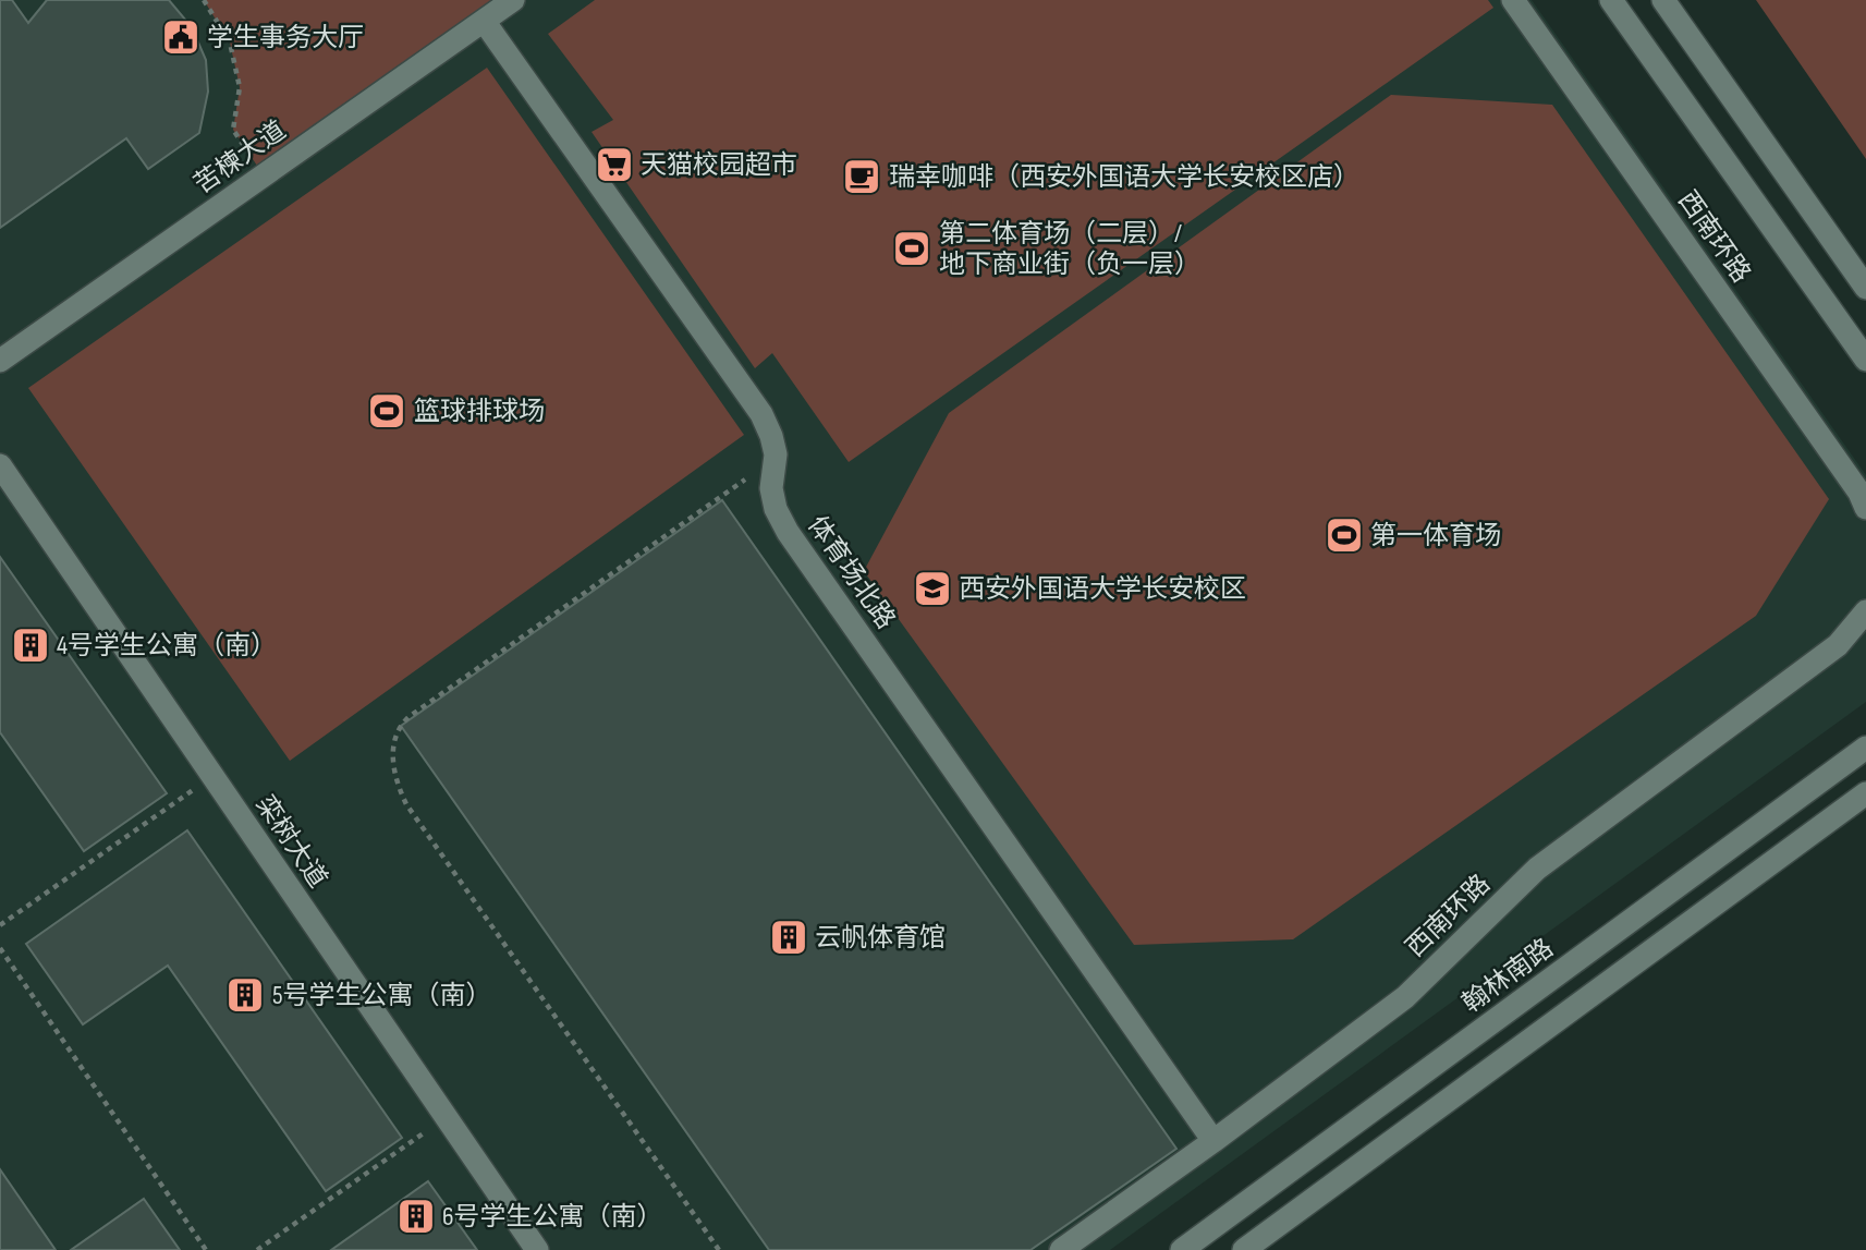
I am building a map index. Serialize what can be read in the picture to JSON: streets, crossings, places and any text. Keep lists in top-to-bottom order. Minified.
{"streets":{"street":["苦楝大道","西南环路","体育场北路","栾树大道","翰林南路"]},"crossings":[["苦楝大道","体育场北路"],["西南环路","体育场北路"]],"places":{"public building":["学生事务大厅"],"supermarket":["天猫校园超市"],"cafe":["瑞幸咖啡（西安外国语大学长安校区店）"],"sports":["第二体育场（二层）/ 地下商业街（负一层）","篮球排球场","第一体育场"],"school or university":["西安外国语大学长安校区"],"building":["4号学生公寓（南）","云帆体育馆","5号学生公寓（南）","6号学生公寓（南）"]}}
